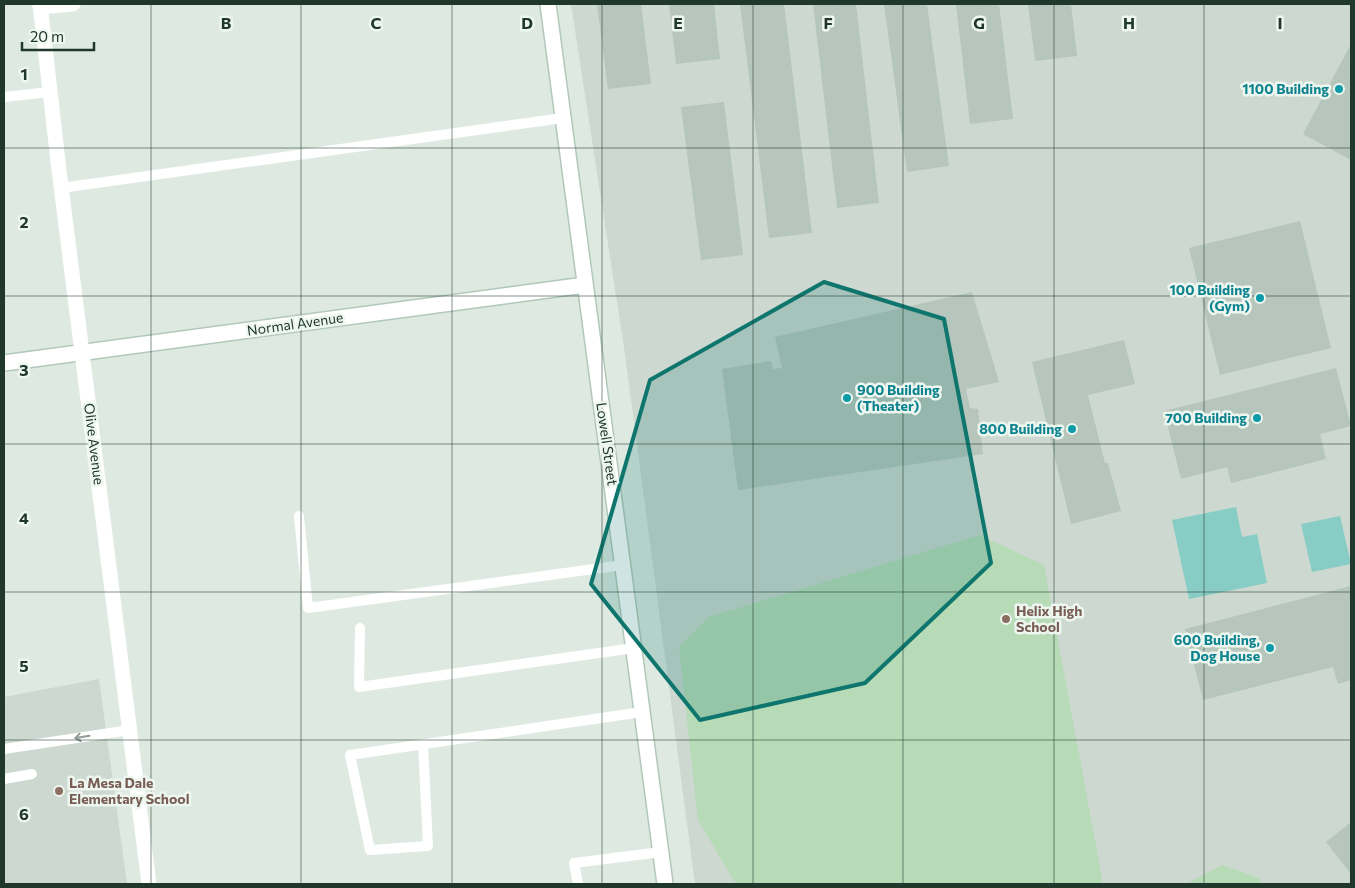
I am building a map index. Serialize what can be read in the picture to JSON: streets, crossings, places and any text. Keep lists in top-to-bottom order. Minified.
{"streets":{"street":["Normal Avenue","Olive Avenue","Lowell Street"]},"crossings":[["Normal Avenue","Olive Avenue"],["Normal Avenue","Lowell Street"]],"places":["1100 Building","100 Building (Gym)","900 Building (Theater)","700 Building","800 Building","Helix High School","600 Building, Dog House","La Mesa Dale Elementary School"],"scale_bar":"20 m","grid":{"columns":["B","C","D","E","F","G","H","I"],"rows":["1","2","3","4","5","6"]}}
